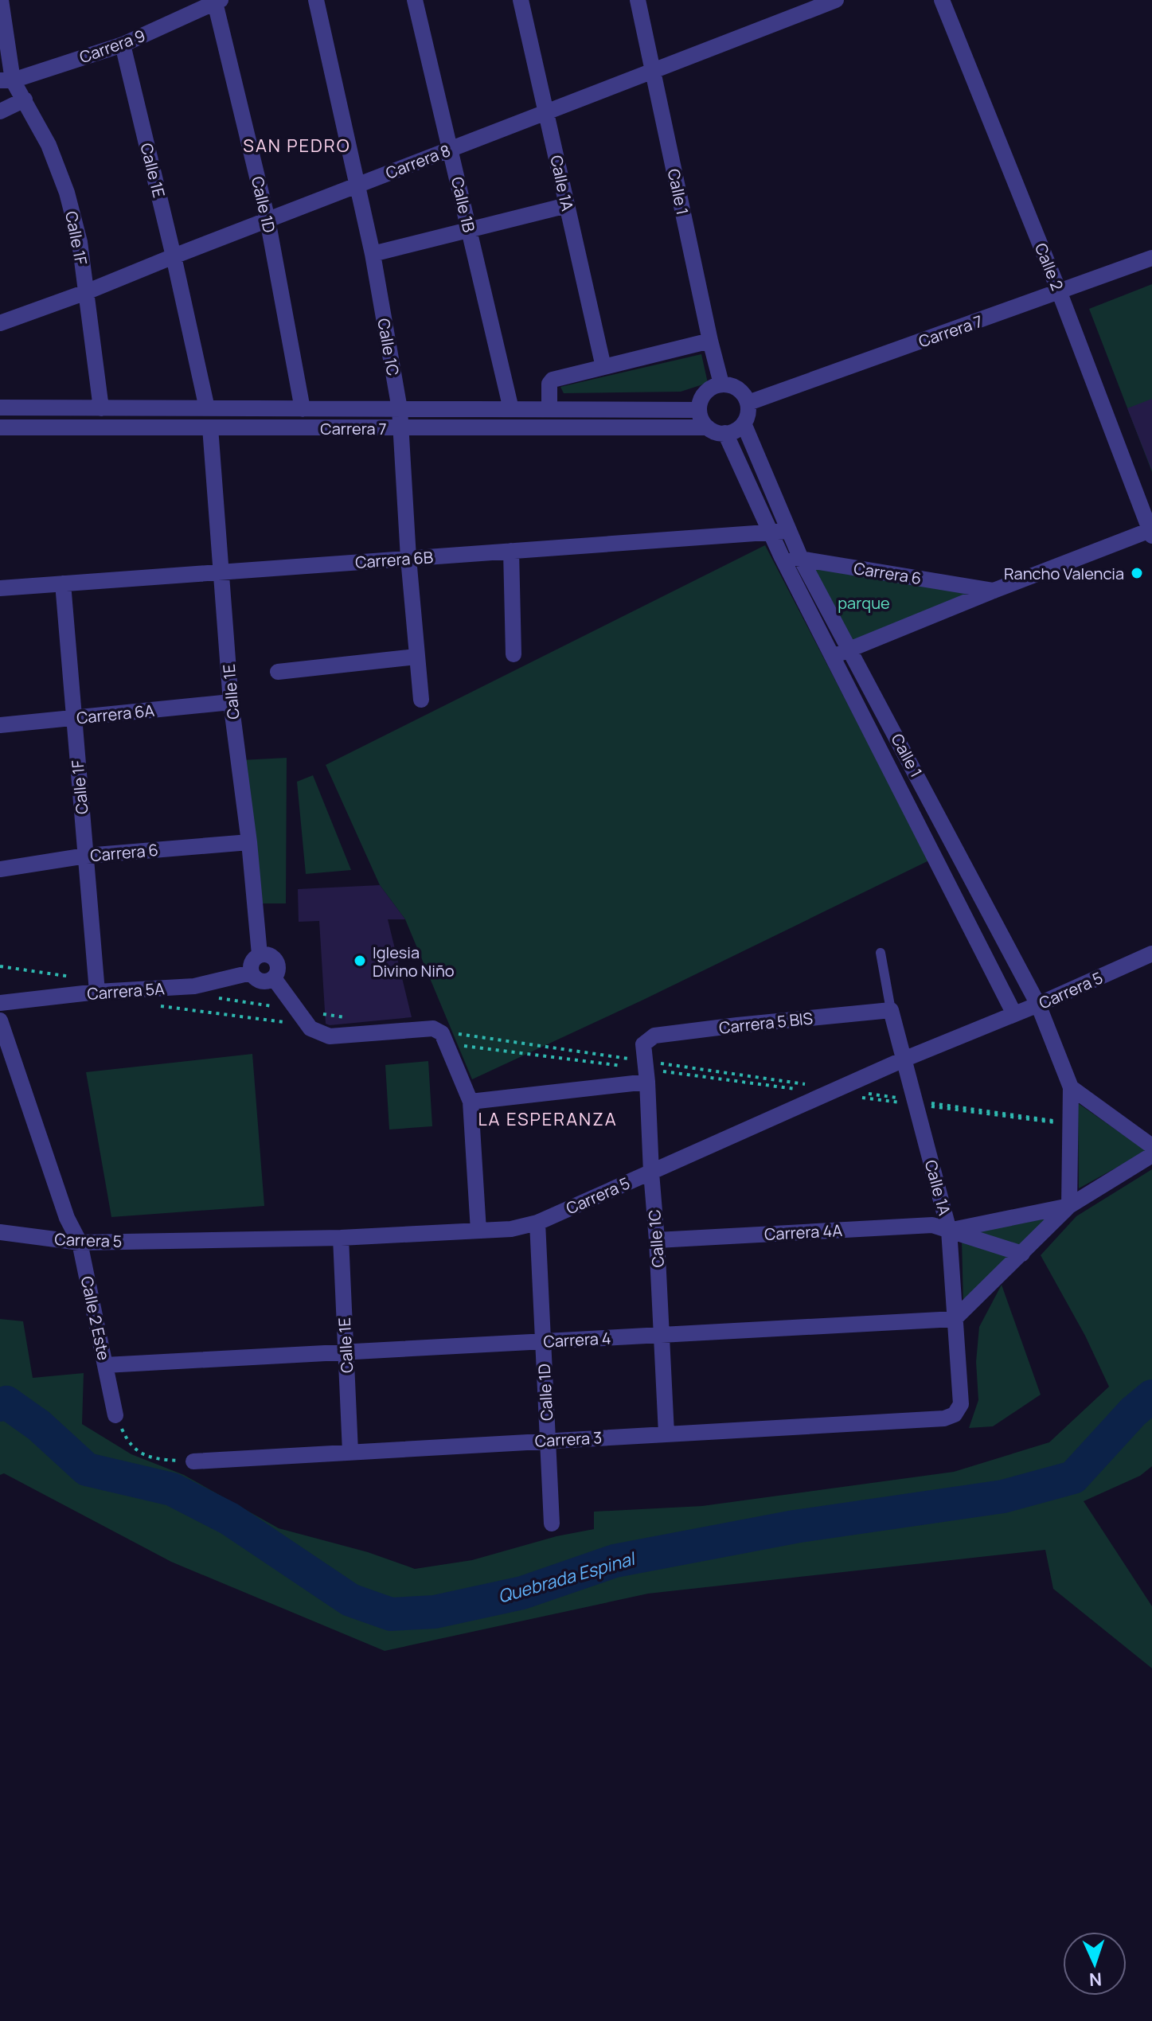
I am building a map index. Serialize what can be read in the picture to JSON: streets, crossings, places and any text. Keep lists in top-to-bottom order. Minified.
{"streets":{"street":["Carrera 9","Carrera 8","Calle 1E","Calle 1A","Calle 1","Calle 1D","Calle 1B","Calle 1F","Calle 2","Carrera 7","Calle 1C","Carrera 6B","Carrera 6","Carrera 6A","Carrera 5","Carrera 5A","Carrera 5 BIS","Carrera 4A","Calle 2 Este","Carrera 4","Carrera 3"]},"crossings":[["Carrera 9","Calle 1E"],["Carrera 9","Calle 1D"],["Carrera 9","Calle 1F"],["Carrera 8","Calle 1E"],["Carrera 8","Calle 1A"],["Carrera 8","Calle 1"],["Carrera 8","Calle 1D"],["Carrera 8","Calle 1B"],["Carrera 8","Calle 1F"],["Carrera 8","Calle 1C"],["Calle 1E","Carrera 7"],["Calle 1E","Carrera 6B"],["Calle 1E","Carrera 6"],["Calle 1E","Carrera 6A"],["Calle 1E","Carrera 5"],["Calle 1E","Carrera 5A"],["Calle 1E","Carrera 4"],["Calle 1E","Carrera 3"],["Calle 1A","Carrera 5"],["Calle 1A","Carrera 5 BIS"],["Calle 1A","Carrera 4A"],["Calle 1A","Carrera 4"],["Calle 1A","Carrera 3"],["Calle 1","Carrera 7"],["Calle 1","Carrera 6B"],["Calle 1","Carrera 6"],["Calle 1","Carrera 5"],["Calle 1","Carrera 4A"],["Calle 1D","Carrera 7"],["Calle 1D","Carrera 5"],["Calle 1D","Carrera 4"],["Calle 1D","Carrera 3"],["Calle 1B","Carrera 7"],["Calle 1F","Carrera 7"],["Calle 1F","Carrera 6B"],["Calle 1F","Carrera 6"],["Calle 1F","Carrera 6A"],["Calle 1F","Carrera 5A"],["Calle 2","Carrera 7"],["Carrera 7","Calle 1C"],["Calle 1C","Carrera 6B"],["Calle 1C","Carrera 5"],["Calle 1C","Carrera 5 BIS"],["Calle 1C","Carrera 4A"],["Calle 1C","Carrera 4"],["Calle 1C","Carrera 3"],["Carrera 5","Calle 2 Este"],["Calle 2 Este","Carrera 4"]],"districts":["SAN PEDRO","LA ESPERANZA"],"water":["Quebrada Espinal"],"parks":["parque"],"places":["Rancho Valencia","Iglesia Divino Niño"],"north":"bottom"}
